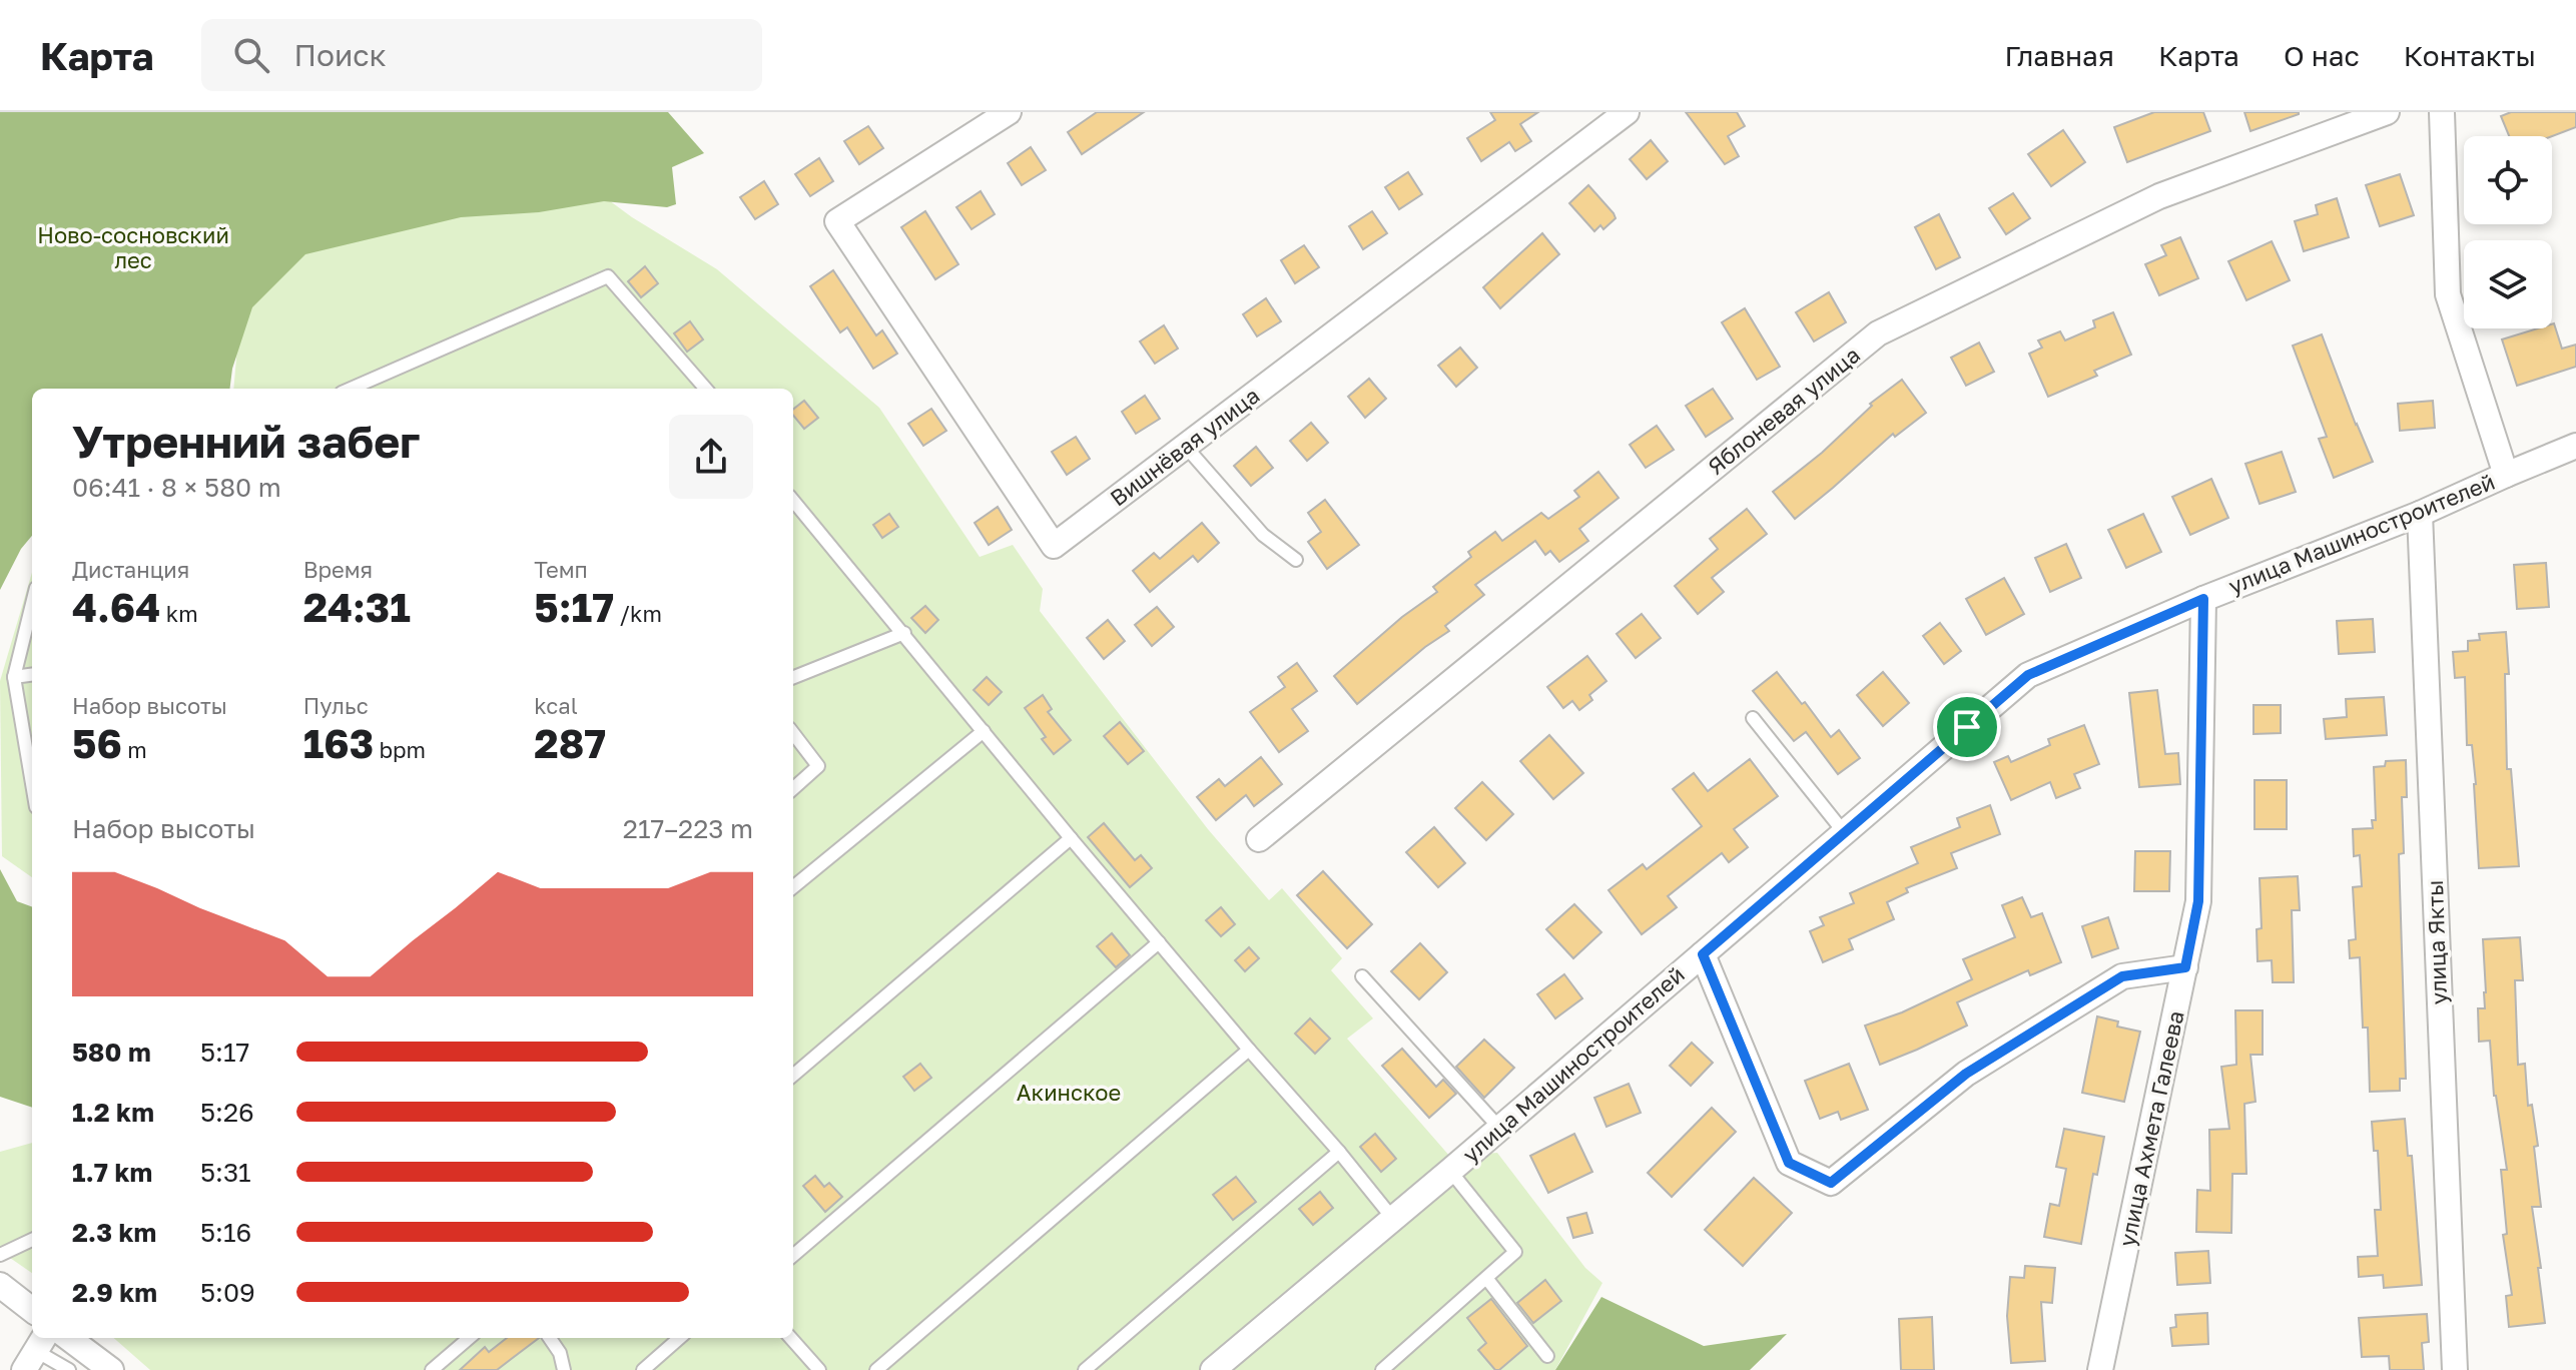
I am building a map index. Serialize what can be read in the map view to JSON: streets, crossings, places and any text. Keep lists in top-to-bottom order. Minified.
{"streets":{"street":["Яблоневая улица","Вишнёвая улица","улица Машиностроителей","улица Якты","улица Ахмета Галеева"]},"crossings":[["улица Машиностроителей","улица Якты"],["улица Машиностроителей","улица Ахмета Галеева"]],"parks":["Ново-сосновский лес","Акинское"],"page":{"header":"Карта","search":"Поиск","nav":["Главная","Карта","О нас","Контакты"],"heading":["Утренний забег","06:41 · 8 × 580 m"],"stats":[["Дистанция","4.64 km"],["Время","24:31"],["Темп","5:17 /km"],["Набор высоты","56 m"],["Пульс","163 bpm"],["kcal","287"]],"chart":["Набор высоты","217–223 m"],"list":[{"name":"580 m","note":"5:17"},{"name":"1.2 km","note":"5:26"},{"name":"1.7 km","note":"5:31"},{"name":"2.3 km","note":"5:16"},{"name":"2.9 km","note":"5:09"}]}}
